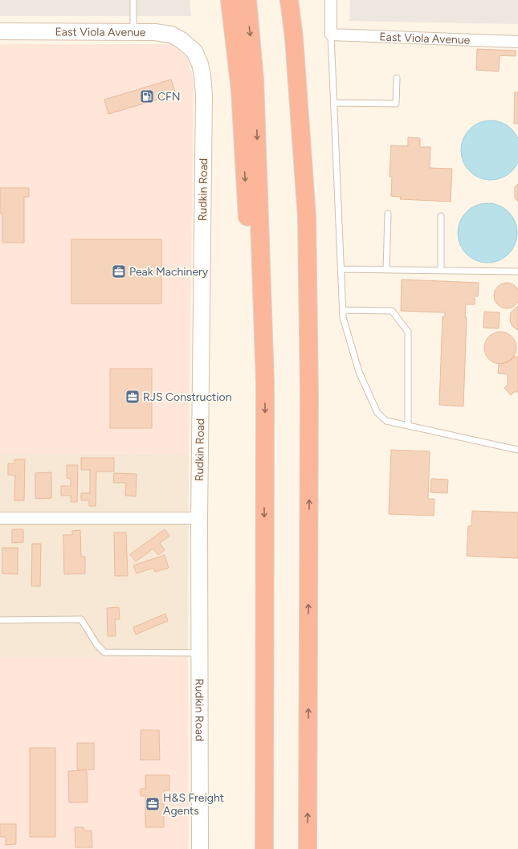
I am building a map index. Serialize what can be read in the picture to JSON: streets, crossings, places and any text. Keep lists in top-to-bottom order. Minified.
{"streets":{"street":["East Viola Avenue","Rudkin Road"]},"crossings":[["East Viola Avenue","Rudkin Road"]],"places":{"fuel station":["CFN"],"office":["Peak Machinery","RJS Construction","H&S Freight Agents"]}}
